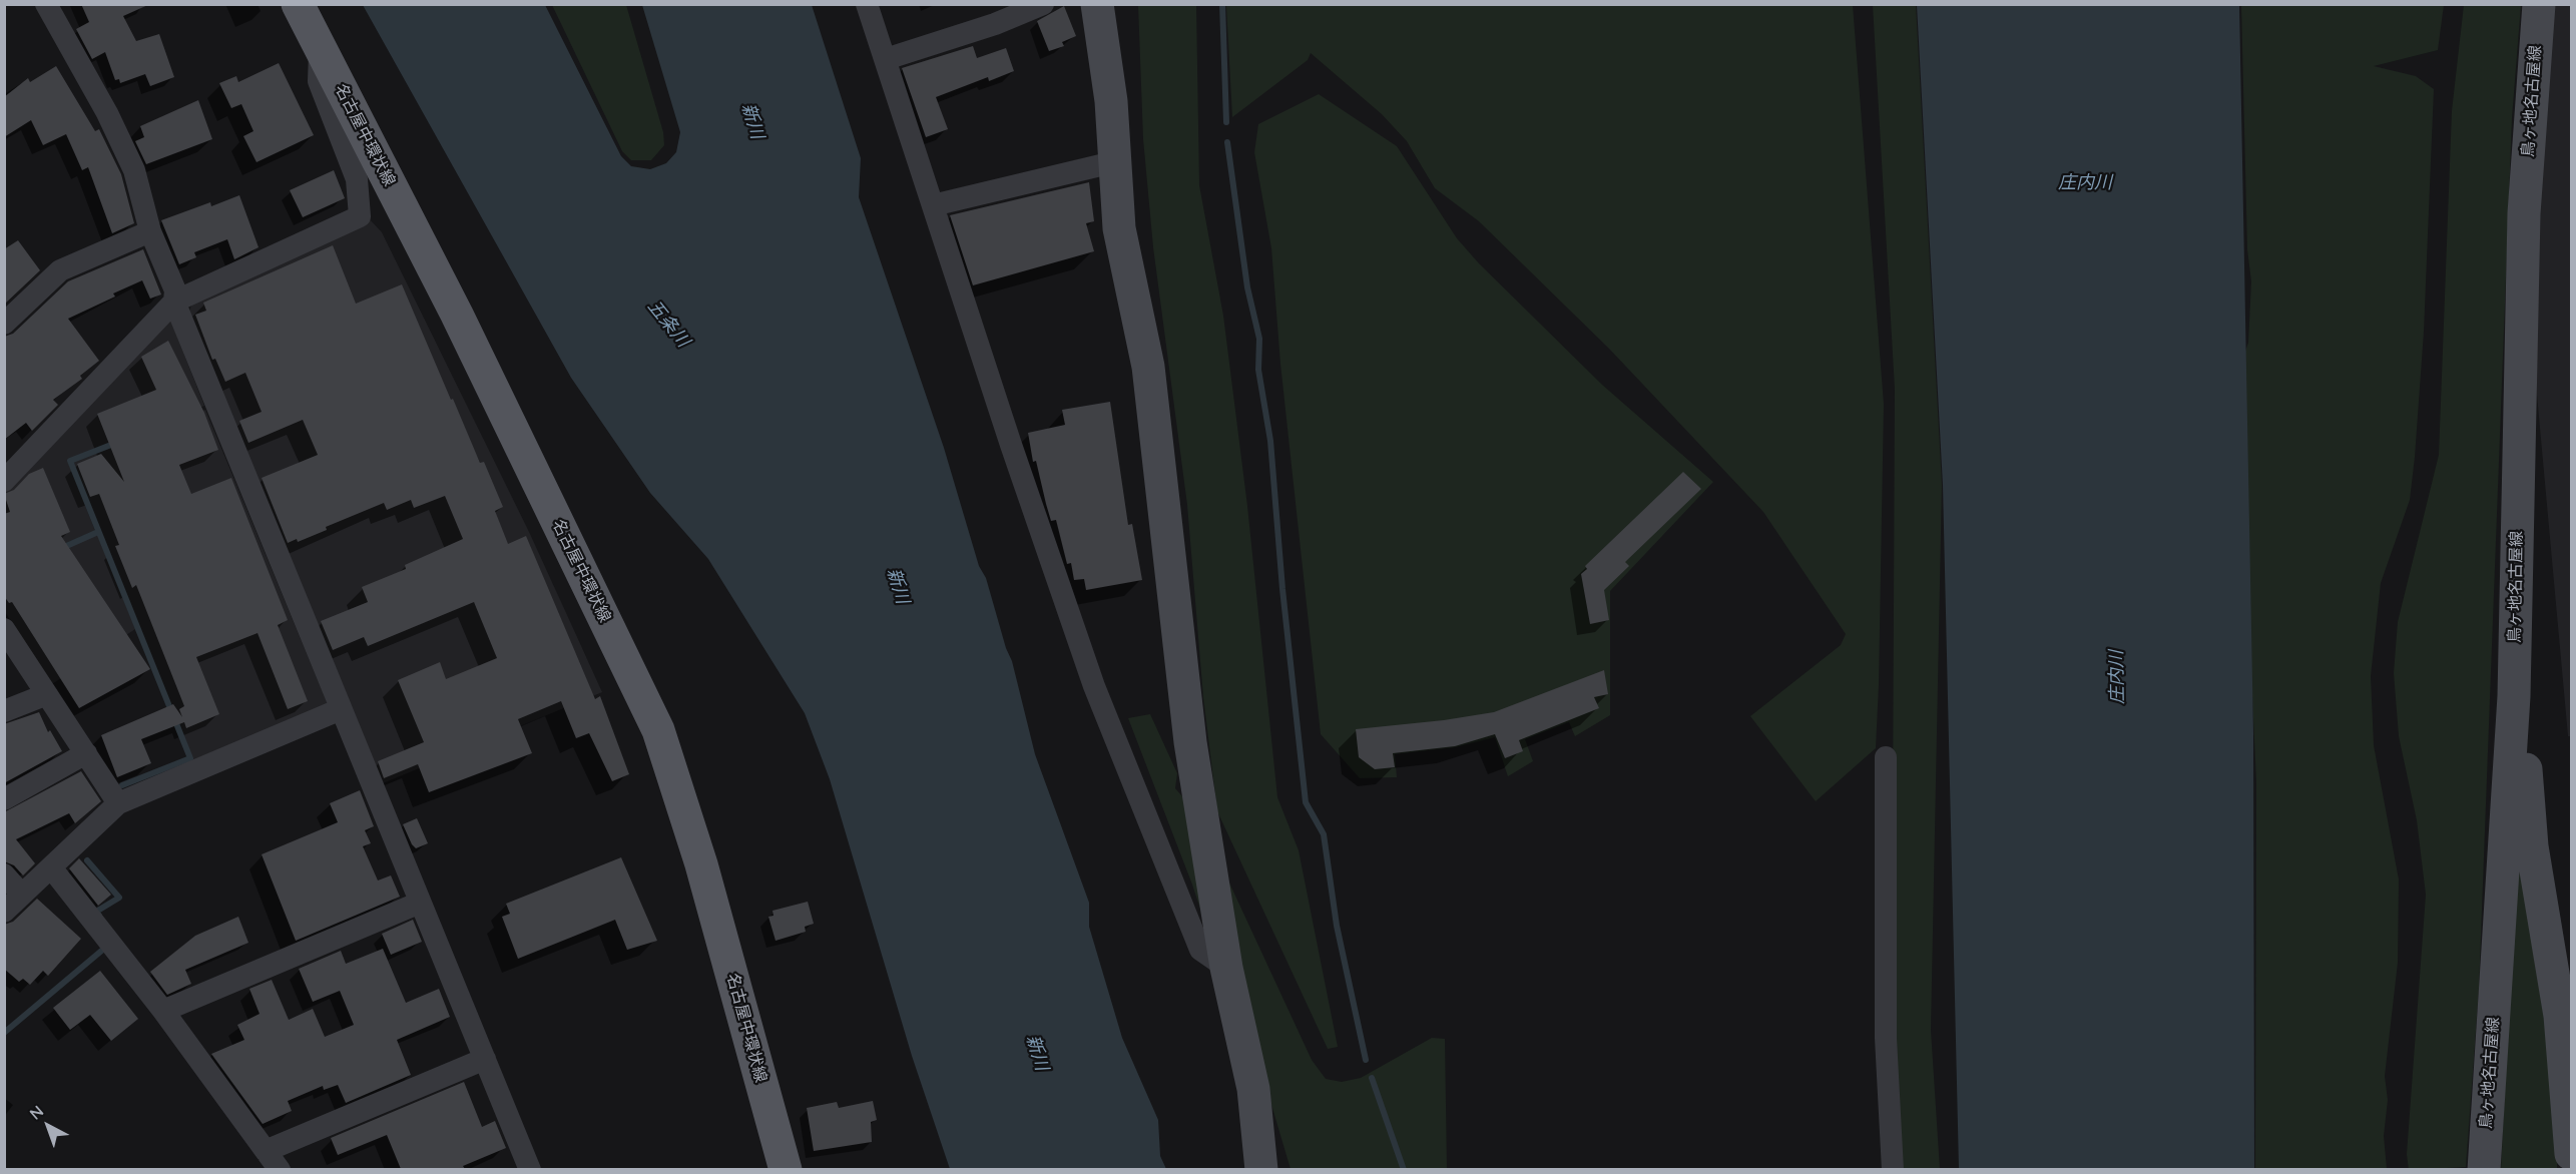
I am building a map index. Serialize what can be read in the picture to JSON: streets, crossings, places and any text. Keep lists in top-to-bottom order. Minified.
{"streets":{"main road":["鳥ヶ地名古屋線","名古屋中環状線"]},"water":["新川","庄内川","五条川"],"north":"top left"}
